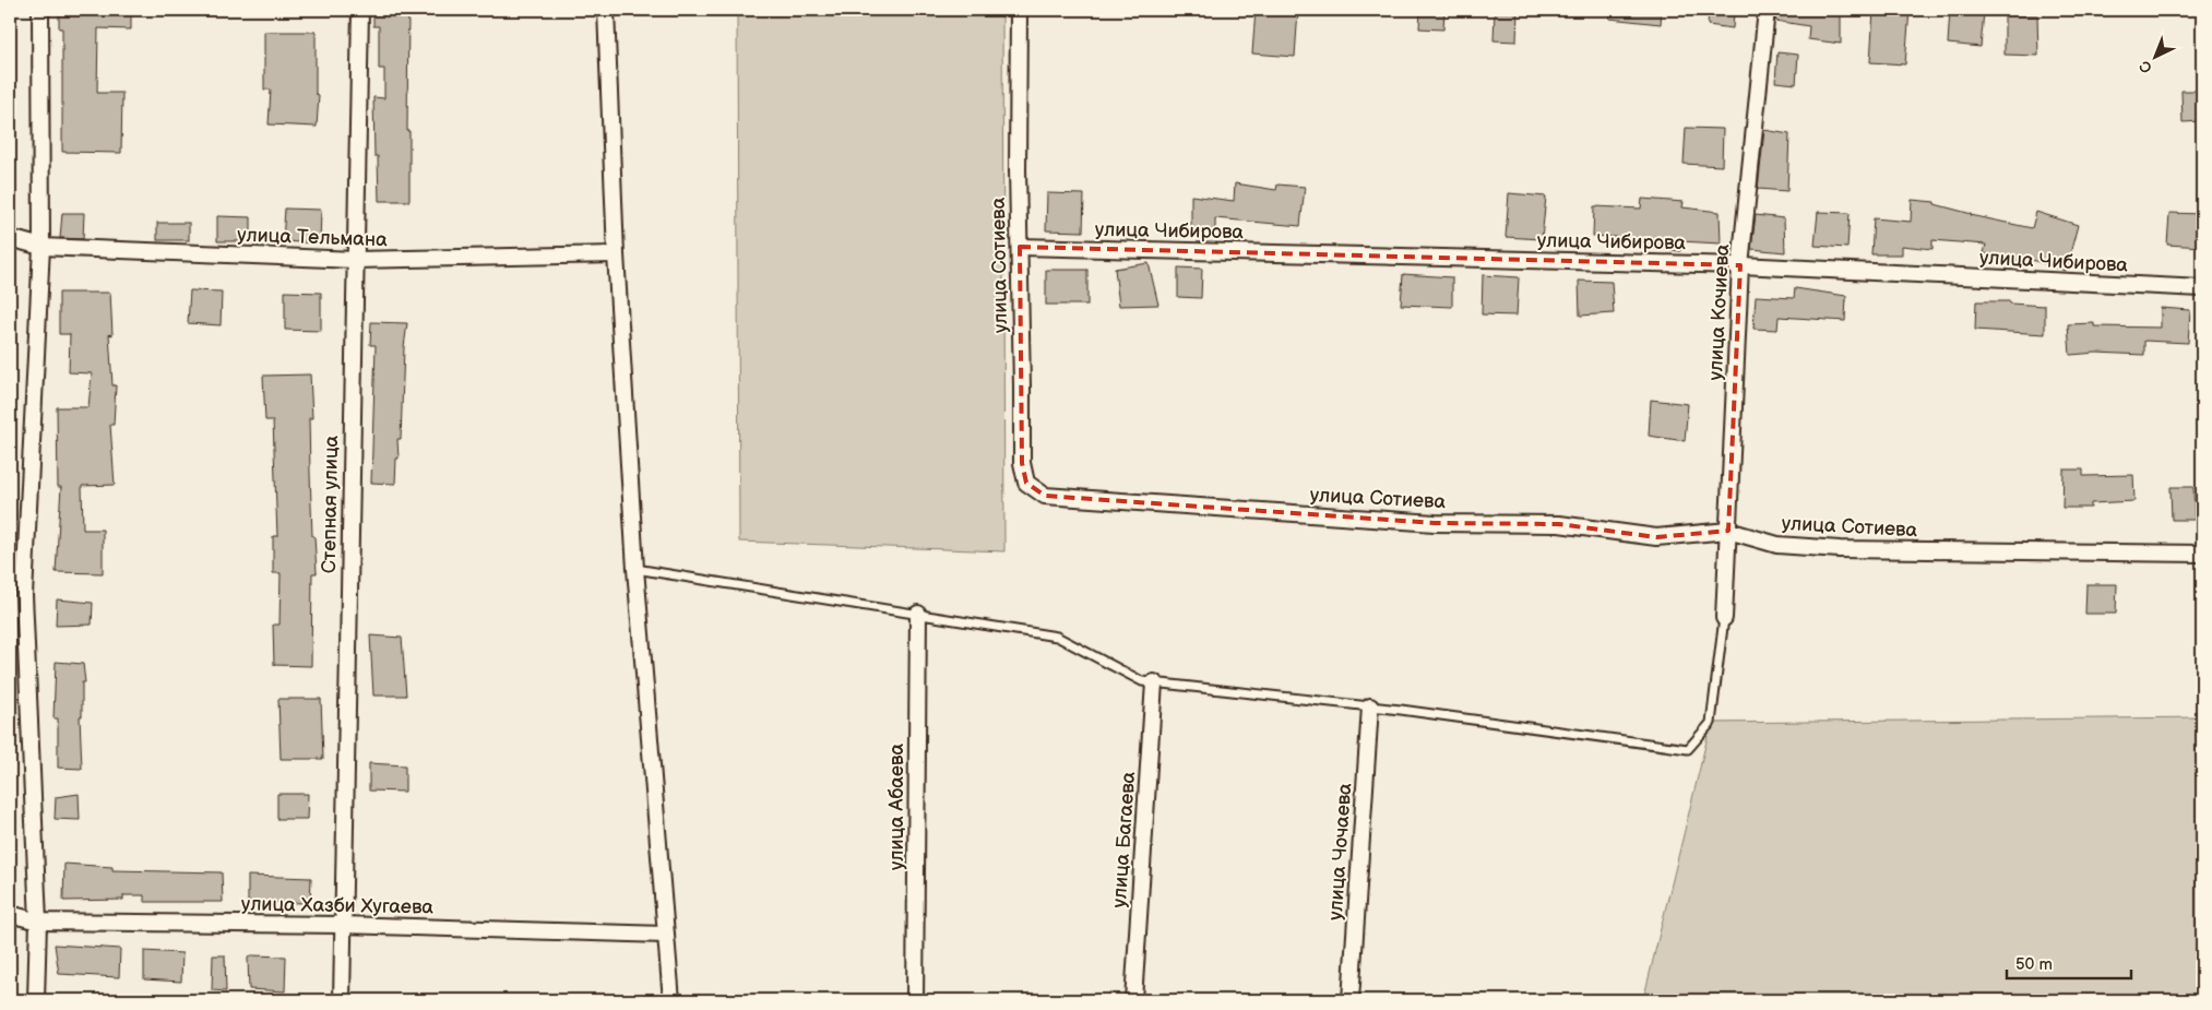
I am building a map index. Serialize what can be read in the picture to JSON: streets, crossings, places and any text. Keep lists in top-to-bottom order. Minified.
{"streets":{"street":["улица Чибирова","улица Тельмана","улица Сотиева","улица Кочиева","Степная улица","улица Абаева","улица Багаева","улица Чочаева","улица Хазби Хугаева"]},"crossings":[["улица Чибирова","улица Сотиева"],["улица Чибирова","улица Кочиева"],["улица Тельмана","Степная улица"],["улица Сотиева","улица Кочиева"],["Степная улица","улица Хазби Хугаева"]],"scale_bar":"50 m","north":"bottom left"}
